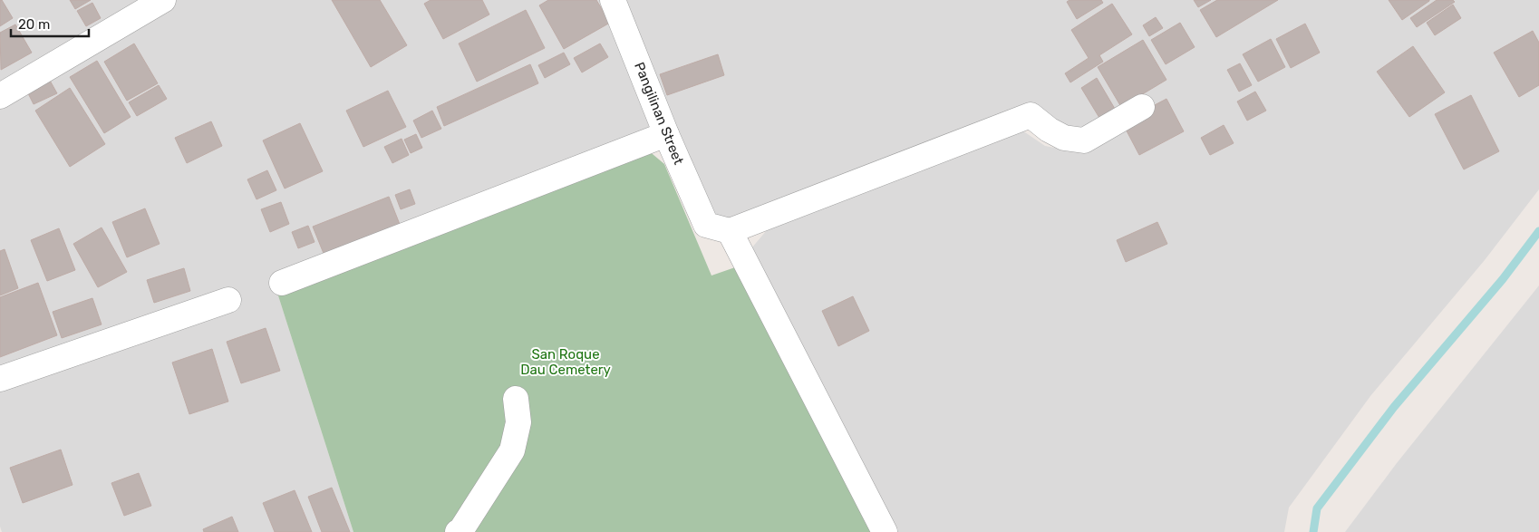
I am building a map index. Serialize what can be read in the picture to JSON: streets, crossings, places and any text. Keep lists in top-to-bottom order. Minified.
{"streets":{"street":["Pangilinan Street"]},"parks":["San Roque Dau Cemetery"],"scale_bar":"20 m"}
